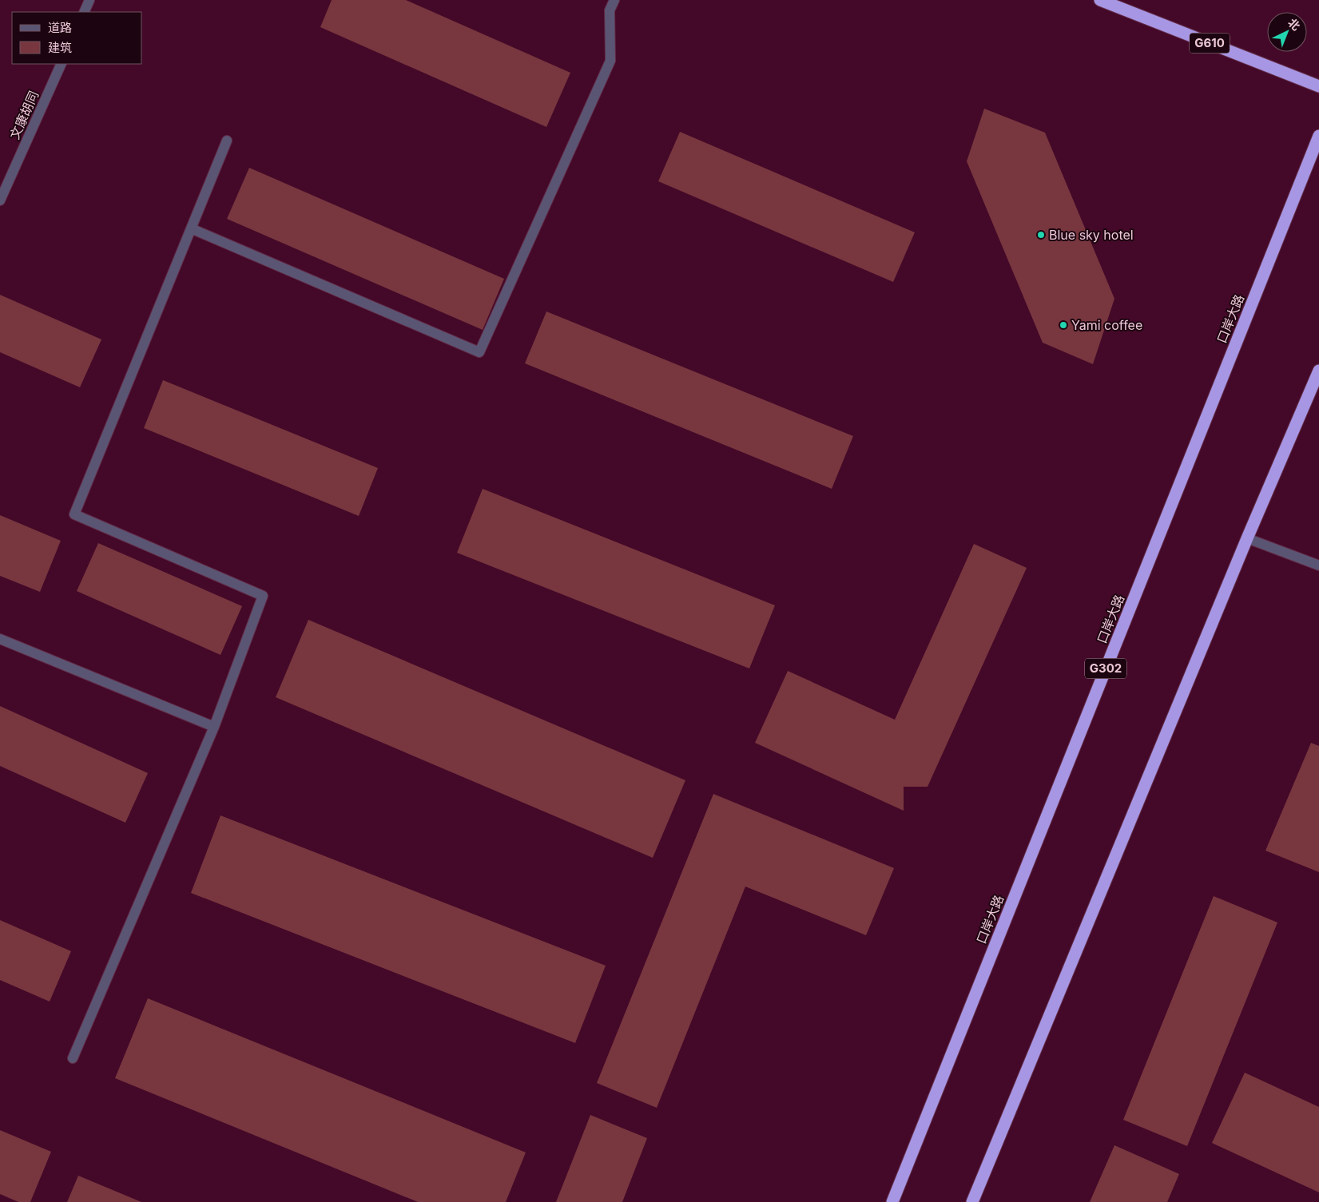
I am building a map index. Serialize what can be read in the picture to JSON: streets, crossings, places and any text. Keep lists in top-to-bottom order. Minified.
{"streets":{"highway":["G610","口岸大路","G302"],"street":["文康胡同"]},"places":["Blue sky hotel","Yami coffee"],"legend":["道路","建筑"],"north":"top right"}
